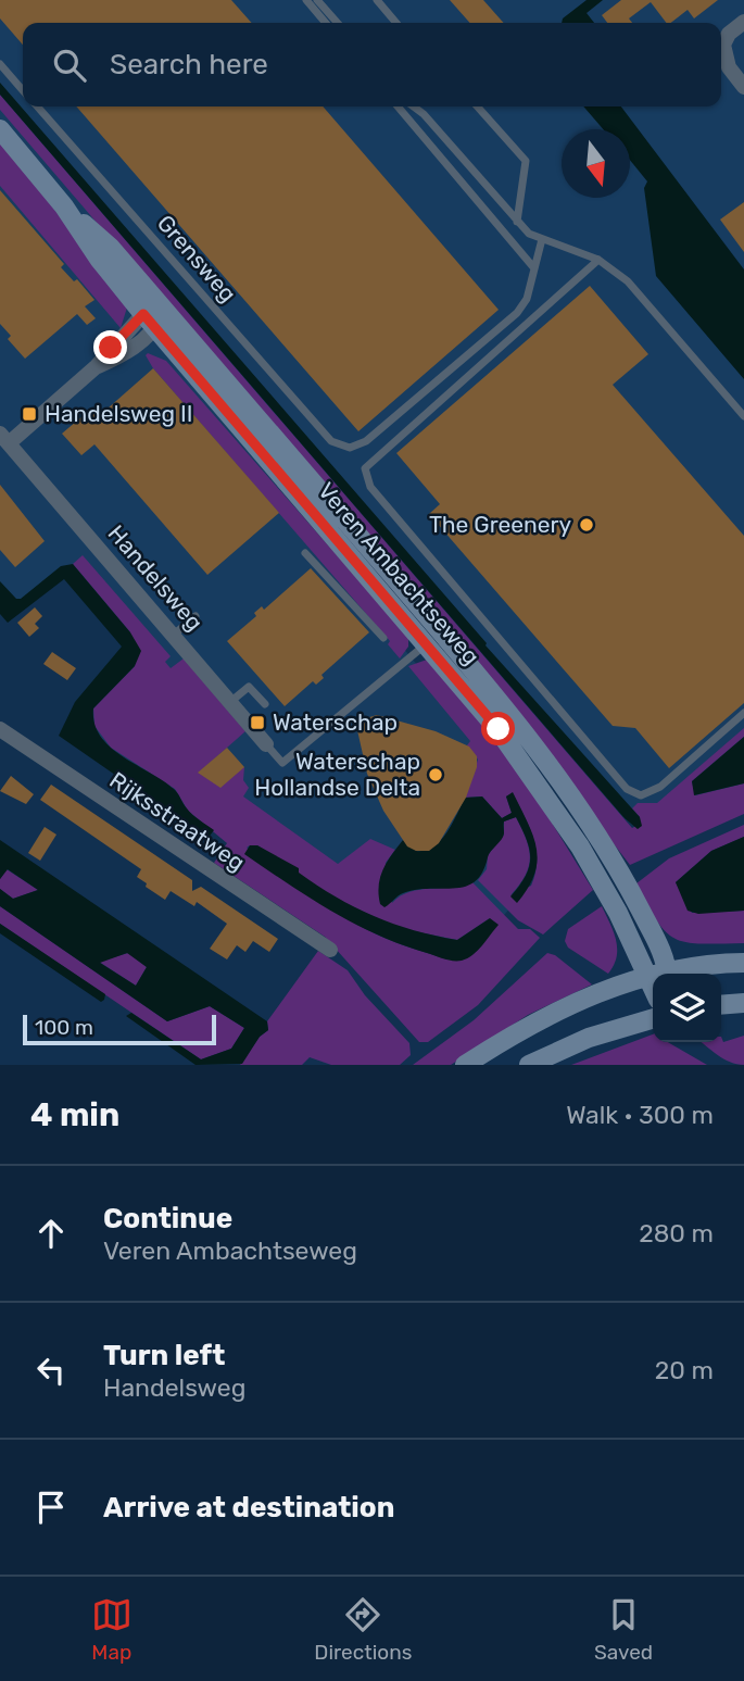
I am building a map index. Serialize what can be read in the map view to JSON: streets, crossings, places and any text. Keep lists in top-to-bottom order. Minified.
{"streets":{"main road":["Veren Ambachtseweg"],"street":["Handelsweg","Rijksstraatweg"],"lane":["Grensweg"]},"crossings":[["Veren Ambachtseweg","Handelsweg"]],"places":{"transit":["Handelsweg II","Waterschap"],"other":["The Greenery","Waterschap Hollandse Delta"]},"scale_bar":"100 m","north":"bottom","page":{"search":"Search here","scale":"100 m","heading":["4 min","Walk · 300 m"],"list":[["Continue","Veren Ambachtseweg","280 m"],["Turn left","Handelsweg","20 m"],"Arrive at destination"],"nav":["Map","Directions","Saved"]}}
